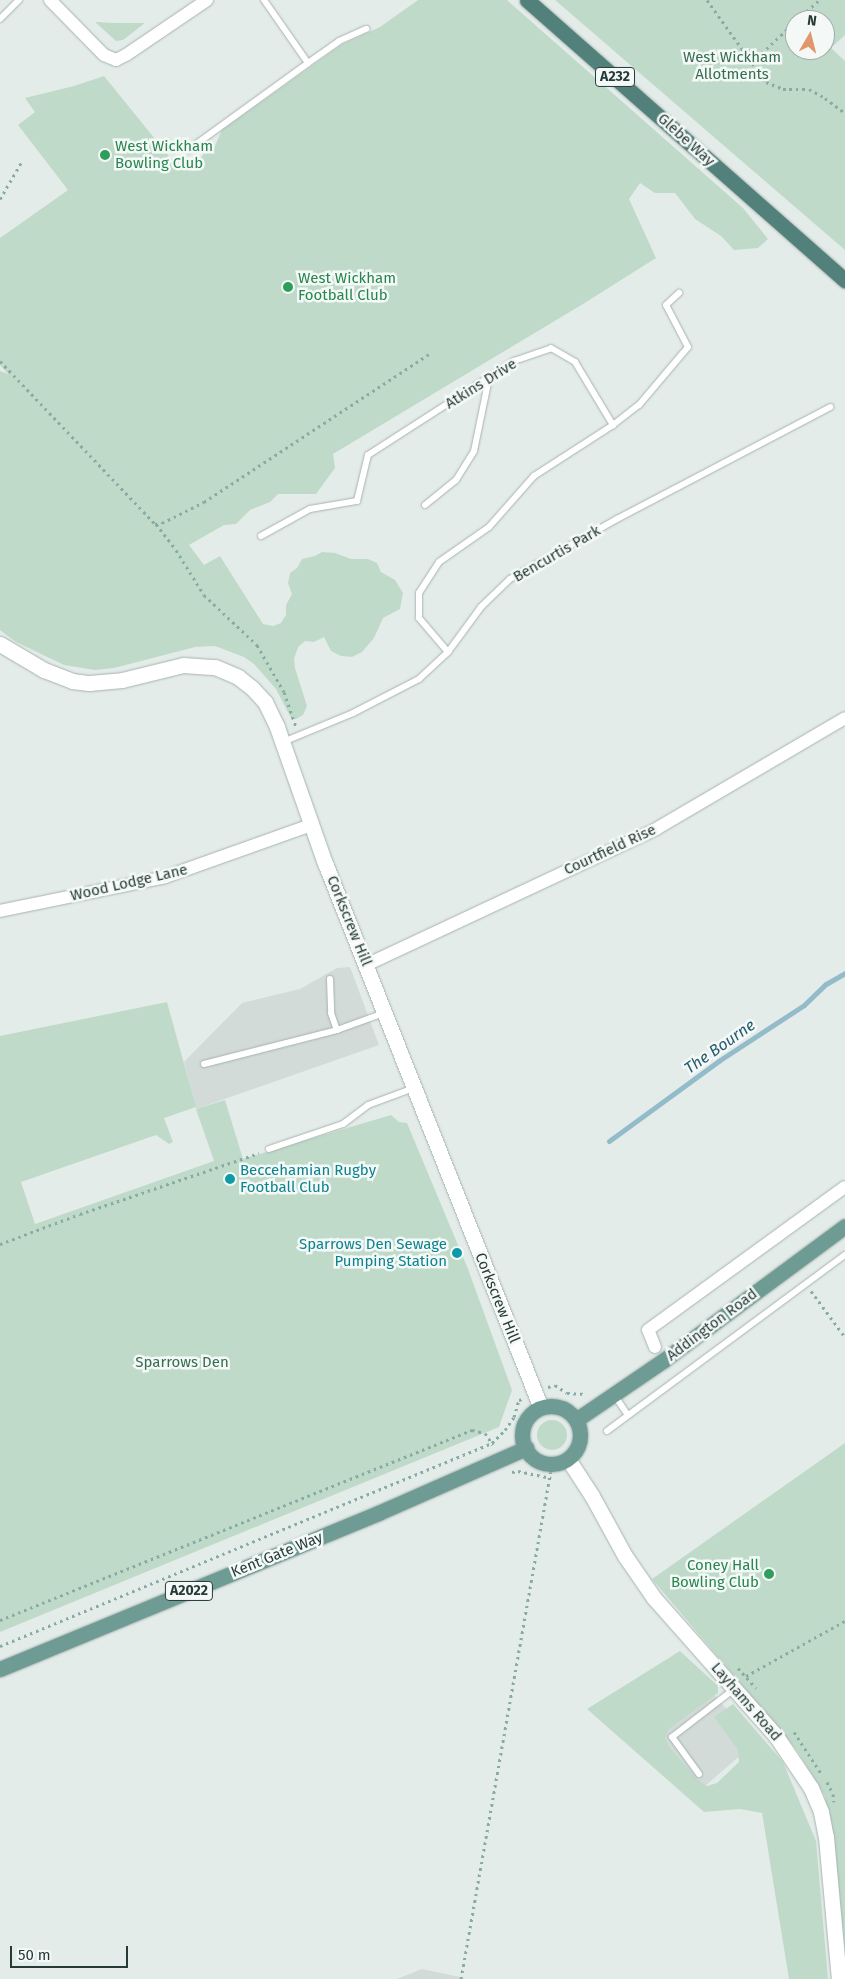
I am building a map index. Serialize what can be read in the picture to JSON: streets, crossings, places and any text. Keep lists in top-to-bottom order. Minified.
{"streets":{"highway":["A232","Glebe Way"],"main road":["Addington Road","Kent Gate Way","A2022"],"street":["Courtfield Rise","Wood Lodge Lane","Corkscrew Hill","Layhams Road"],"lane":["Atkins Drive","Bencurtis Park"]},"crossings":[["Bencurtis Park","Corkscrew Hill"],["Courtfield Rise","Corkscrew Hill"],["Wood Lodge Lane","Corkscrew Hill"],["Corkscrew Hill","Addington Road"],["Corkscrew Hill","Kent Gate Way"],["Corkscrew Hill","Layhams Road"],["Addington Road","Kent Gate Way"],["Addington Road","Layhams Road"],["Kent Gate Way","Layhams Road"]],"water":["The Bourne"],"parks":["West Wickham Allotments","Sparrows Den"],"places":["West Wickham Bowling Club","West Wickham Football Club","Beccehamian Rugby Football Club","Sparrows Den Sewage Pumping Station","Coney Hall Bowling Club"],"scale_bar":"50 m","north":"top"}
